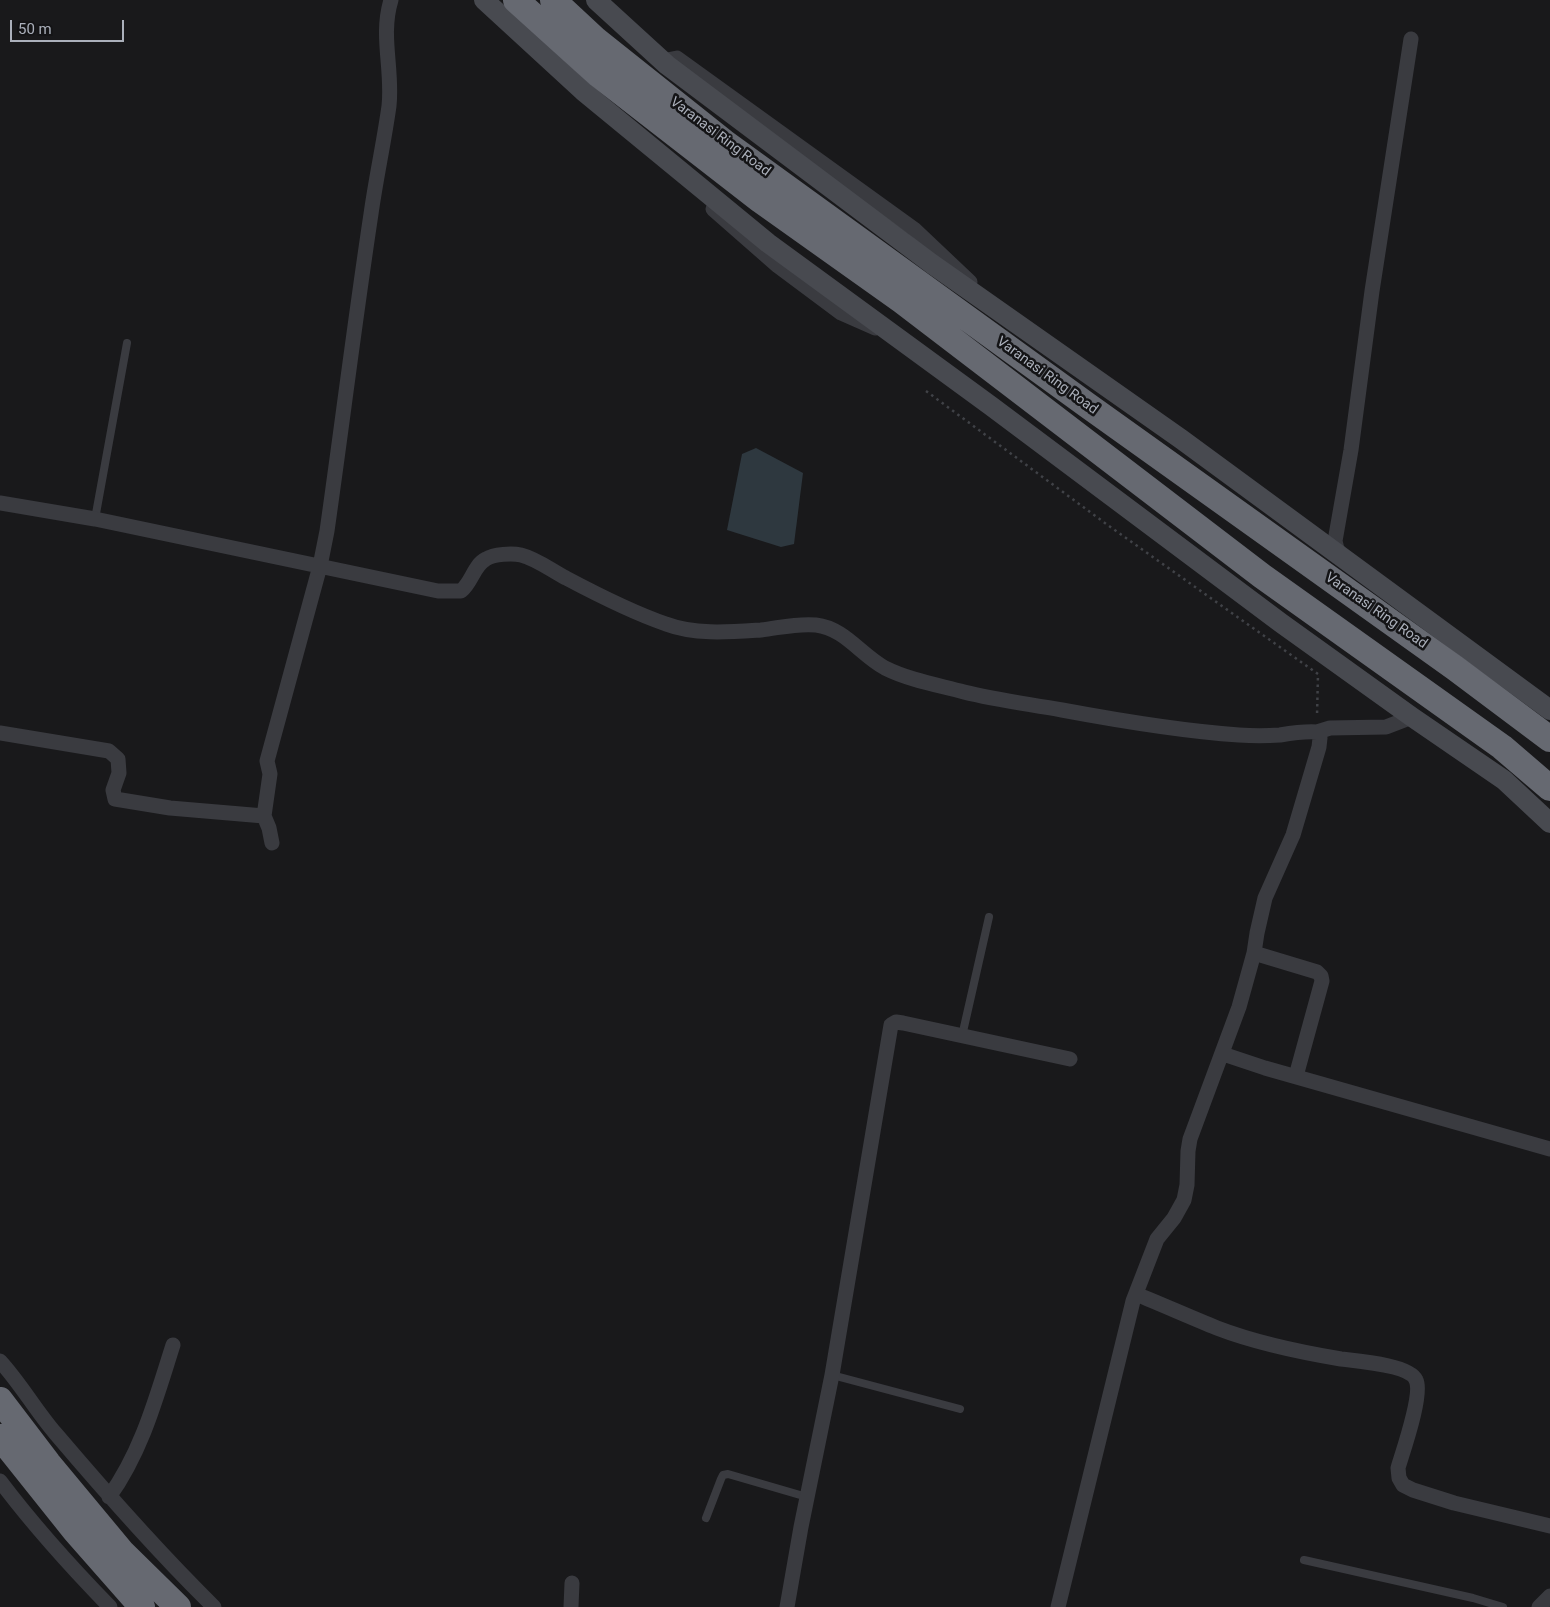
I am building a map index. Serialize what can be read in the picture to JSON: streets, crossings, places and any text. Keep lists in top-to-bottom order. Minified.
{"streets":{"highway":["Varanasi Ring Road"]},"scale_bar":"50 m"}
